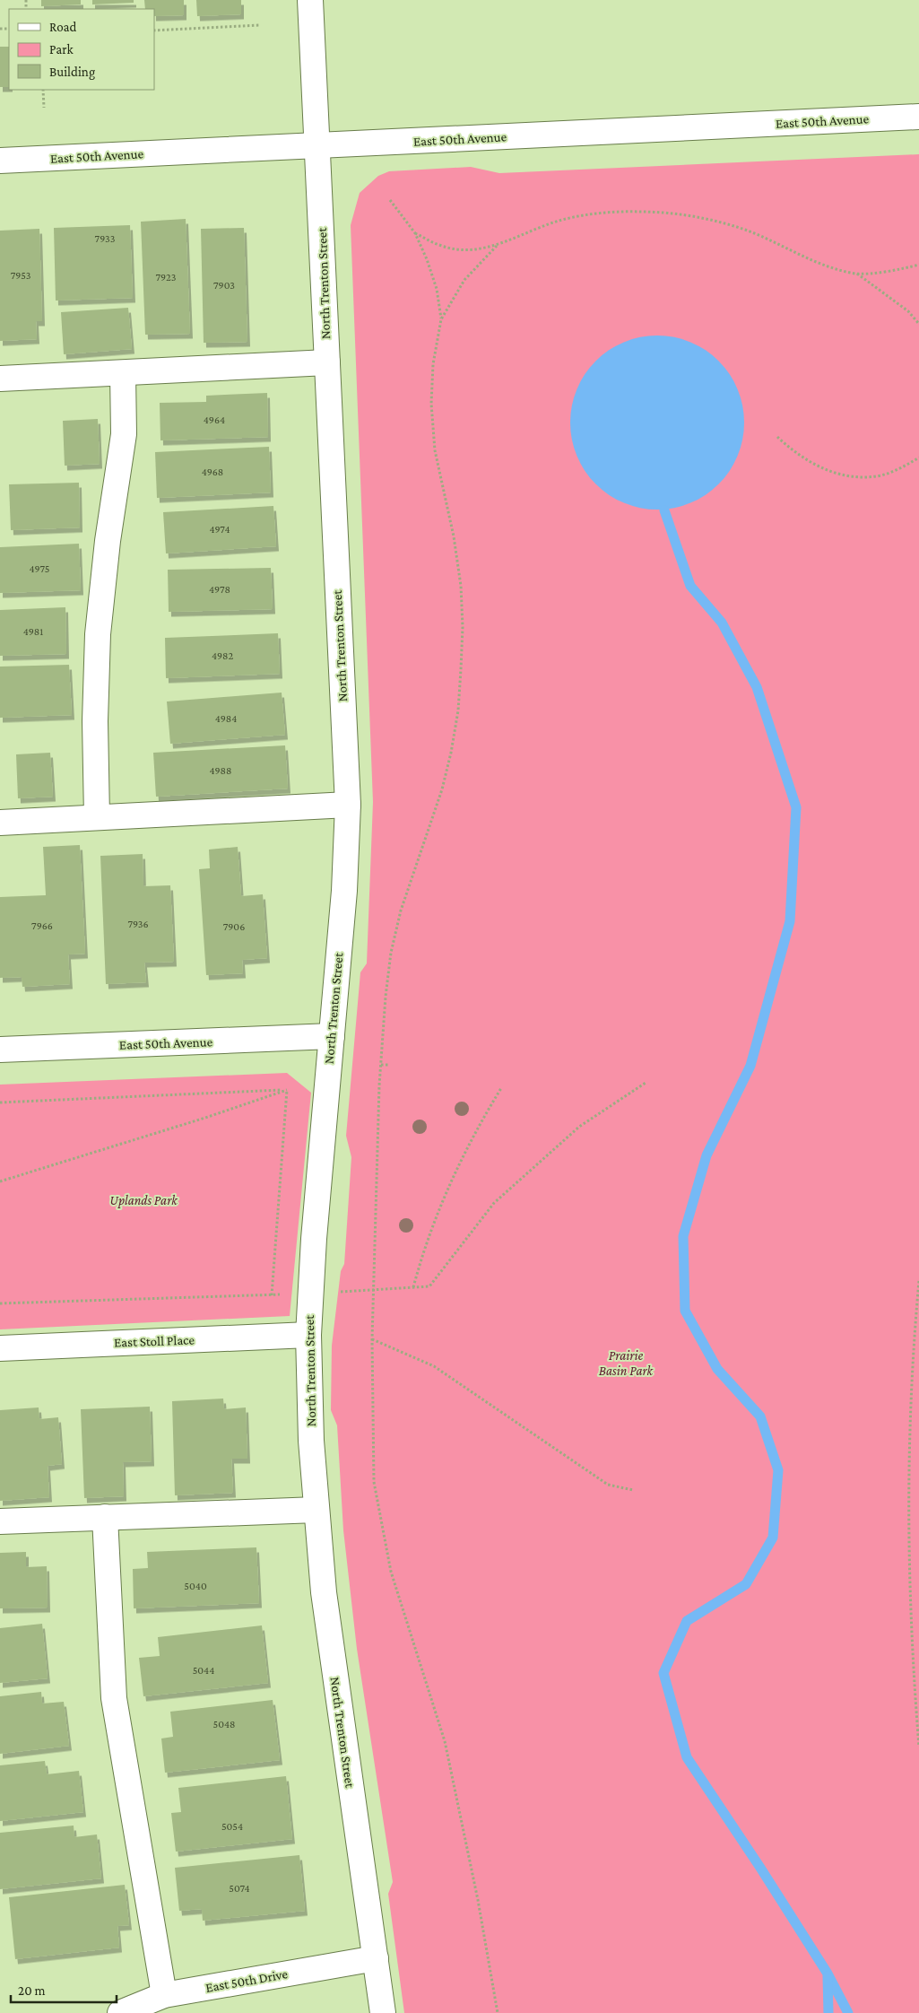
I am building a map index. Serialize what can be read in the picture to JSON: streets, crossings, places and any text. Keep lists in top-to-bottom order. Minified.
{"streets":{"street":["East 50th Avenue","North Trenton Street","East Stoll Place","East 50th Drive"]},"crossings":[["East 50th Avenue","North Trenton Street"],["North Trenton Street","East Stoll Place"],["North Trenton Street","East 50th Drive"]],"parks":["Uplands Park","Prairie Basin Park"],"house_numbers":["7933","7953","7923","7903","4964","4968","4974","4975","4978","4981","4982","4984","4988","7936","7966","7906","5040","5044","5048","5054","5074"],"legend":["Road","Park","Building"],"scale_bar":"20 m"}
